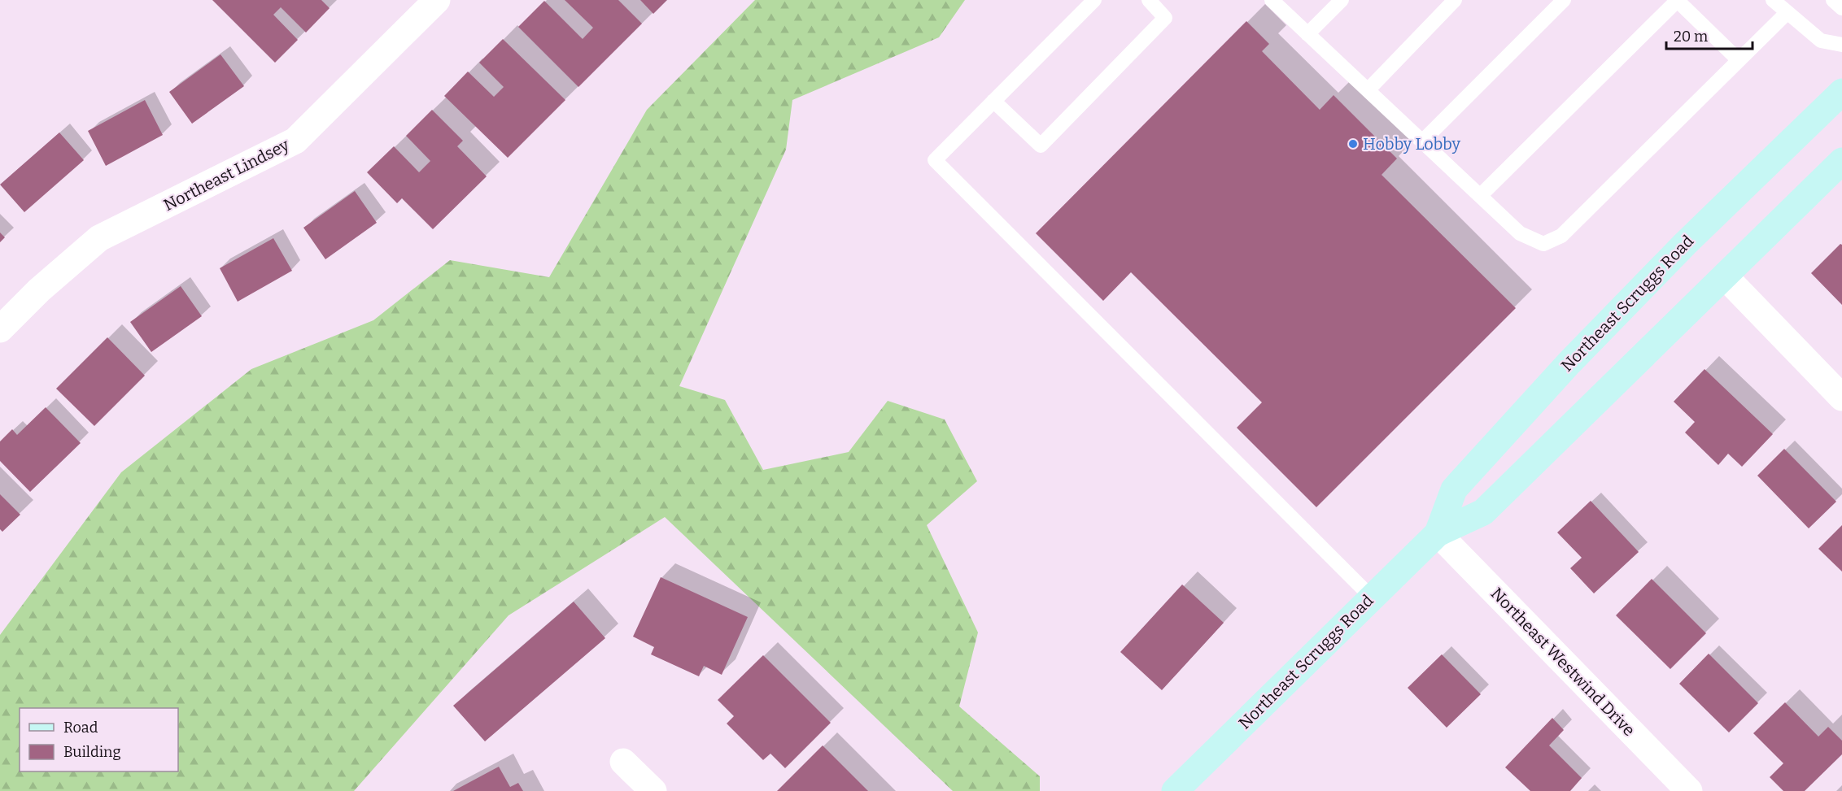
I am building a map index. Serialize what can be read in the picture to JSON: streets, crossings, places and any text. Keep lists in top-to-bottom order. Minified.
{"streets":{"street":["Northeast Lindsey","Northeast Scruggs Road","Northeast Westwind Drive"]},"crossings":[["Northeast Scruggs Road","Northeast Westwind Drive"]],"places":["Hobby Lobby"],"legend":["Road","Building"],"scale_bar":"20 m"}
